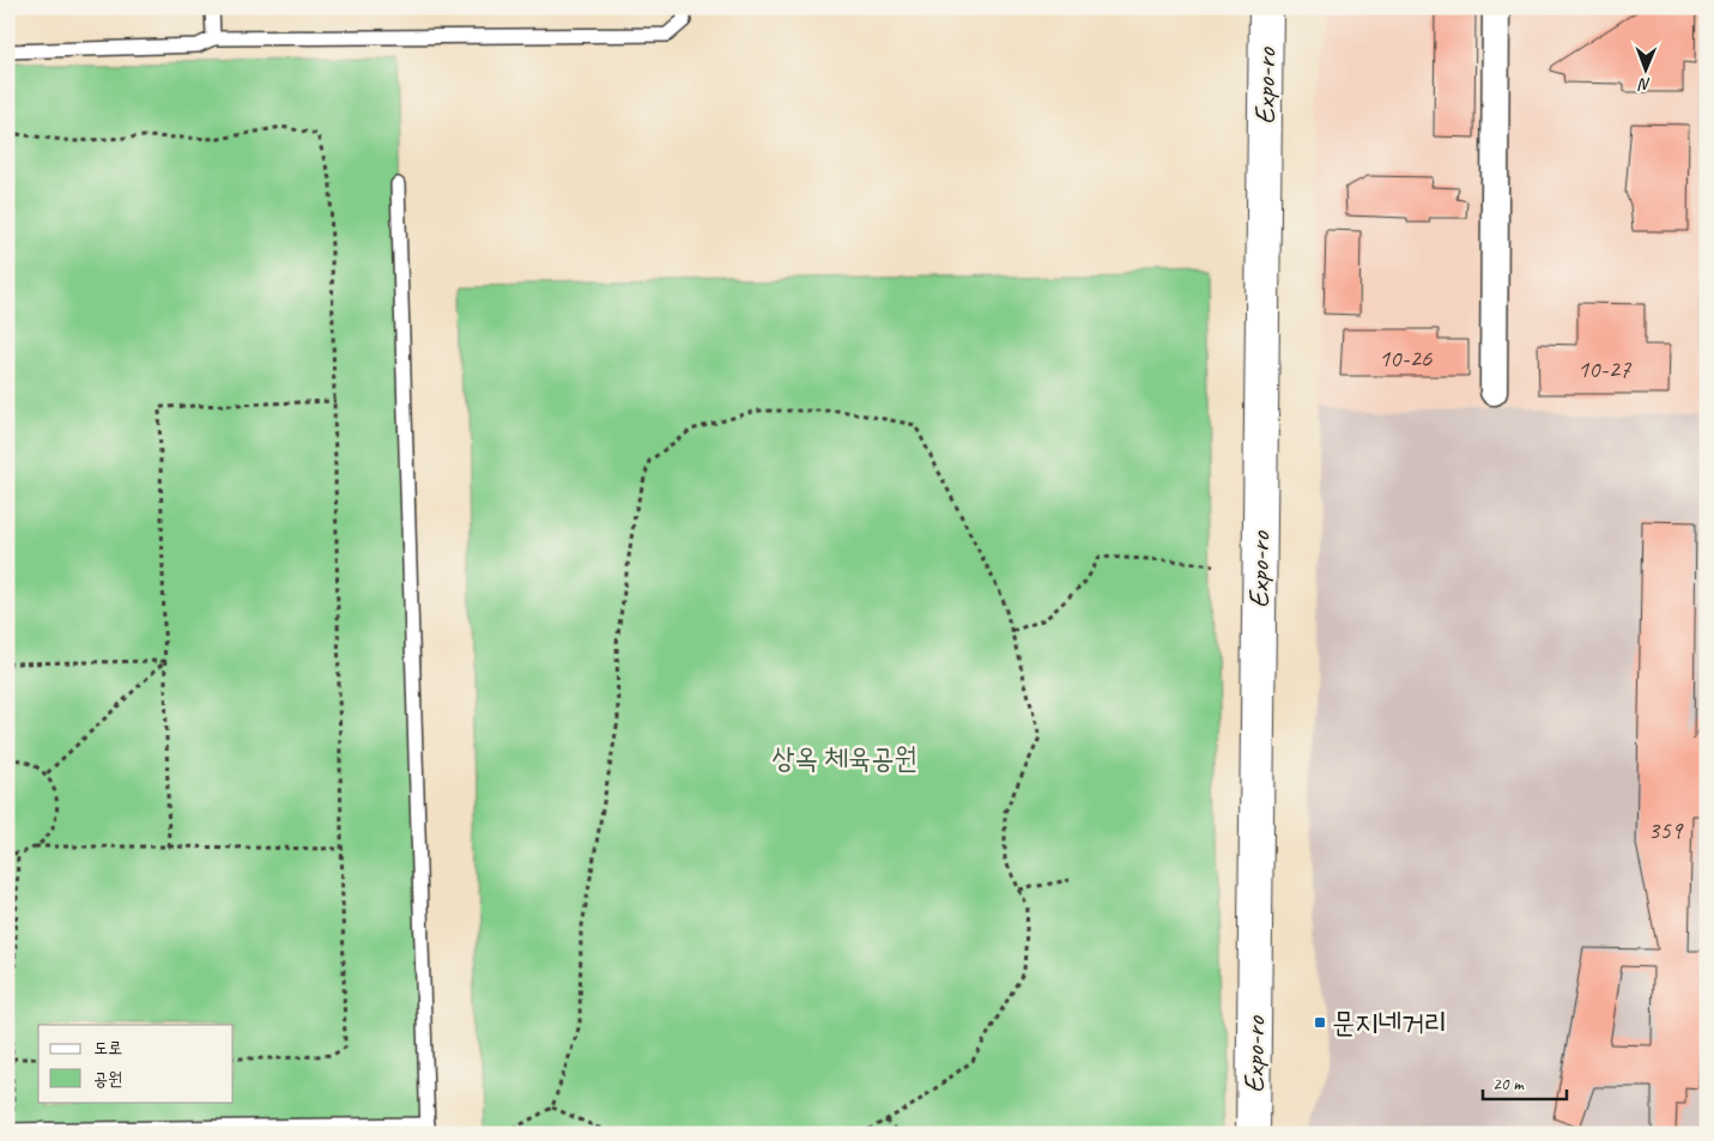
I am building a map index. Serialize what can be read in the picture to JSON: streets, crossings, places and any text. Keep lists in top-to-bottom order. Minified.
{"streets":{"main road":["Expo-ro"]},"parks":["상옥 체육공원"],"places":{"transit":["문지네거리"]},"house_numbers":["10-26","10-27","359"],"legend":["도로","공원"],"scale_bar":"20 m","north":"bottom"}
